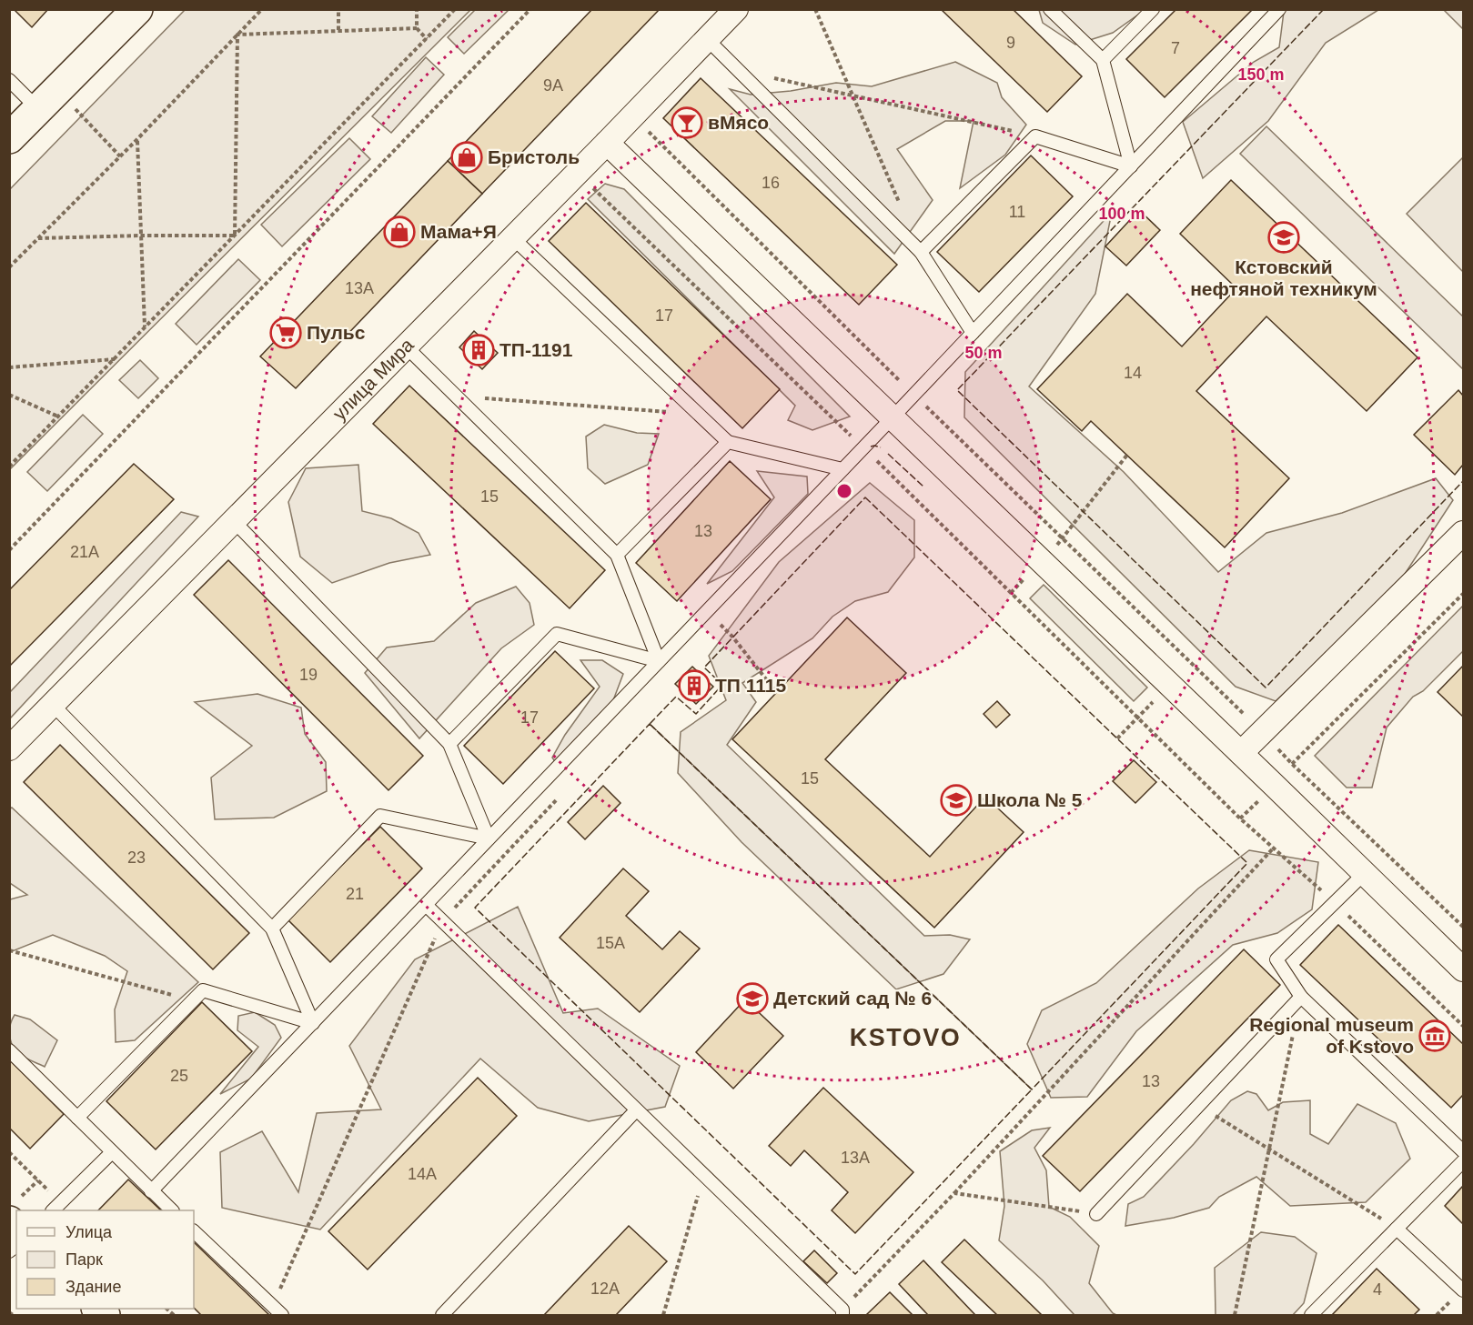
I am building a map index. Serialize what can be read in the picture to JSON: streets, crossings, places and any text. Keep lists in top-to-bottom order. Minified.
{"streets":{"street":["улица Мира"]},"districts":["KSTOVO"],"places":{"bar":["вМясо"],"shop":["Бристоль","Мама+Я"],"school or university":["Кстовский нефтяной техникум","Школа № 5","Детский сад № 6"],"supermarket":["Пульс"],"building":["ТП-1191","ТП 1115"],"museum":["Regional museum of Kstovo"]},"house_numbers":["9","7","9А","16","11","13А","17","14","15","13","21А","19","17","15","23","21","15А","25","13","13А","14А","12А","4"],"legend":["Улица","Парк","Здание"],"rings":["150 m","100 m","50 m"]}
